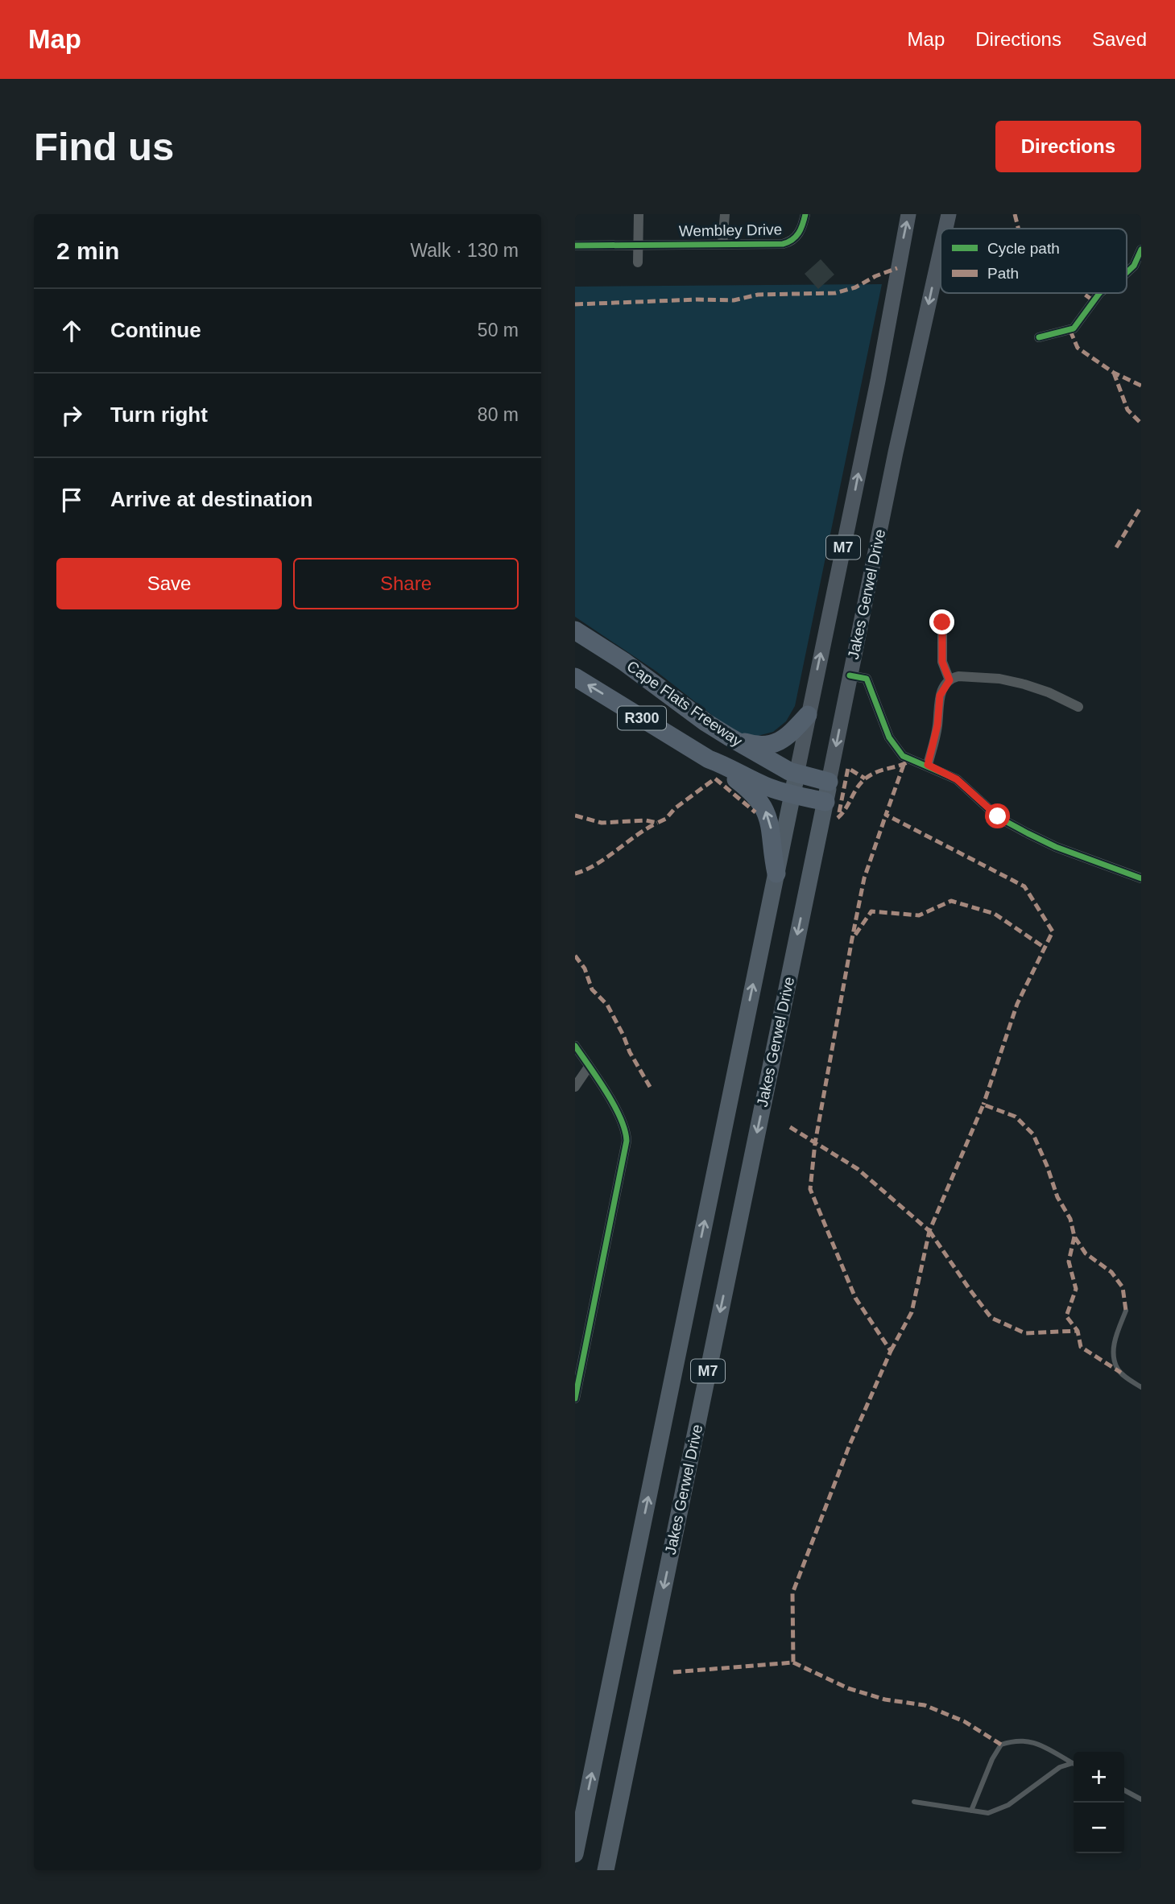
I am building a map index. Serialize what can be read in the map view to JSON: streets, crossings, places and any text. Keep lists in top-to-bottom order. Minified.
{"streets":{"highway":["M7","Jakes Gerwel Drive","Cape Flats Freeway","R300"],"street":["Wembley Drive"]},"crossings":[["Jakes Gerwel Drive","Cape Flats Freeway"]],"legend":["Cycle path","Path"],"page":{"header":"Map","nav":["Map","Directions","Saved"],"buttons":["Directions",["Save","Share"]],"title":"Find us","heading":["2 min","Walk · 130 m"],"list":[["Continue","50 m"],["Turn right","80 m"],"Arrive at destination"],"map_buttons":["+","−"]}}
